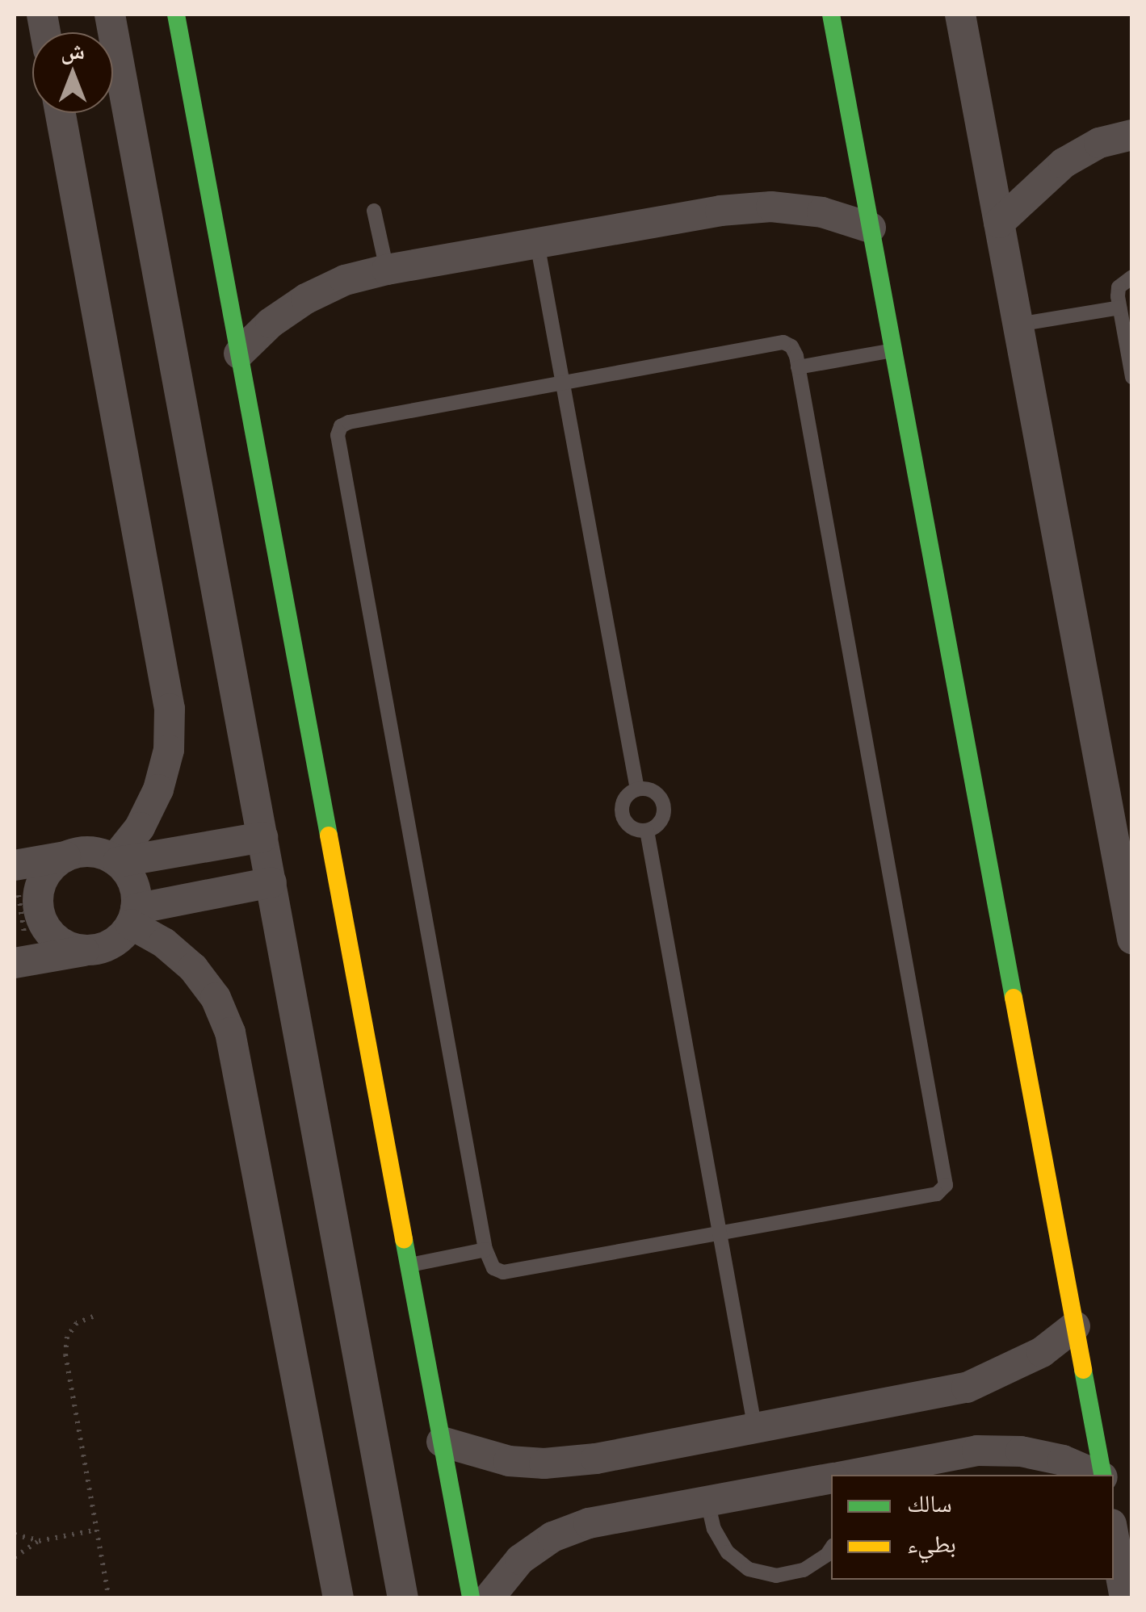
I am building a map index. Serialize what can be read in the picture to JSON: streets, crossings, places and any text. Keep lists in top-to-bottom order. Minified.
{"legend":["سالك","بطيء"],"north":"top"}
